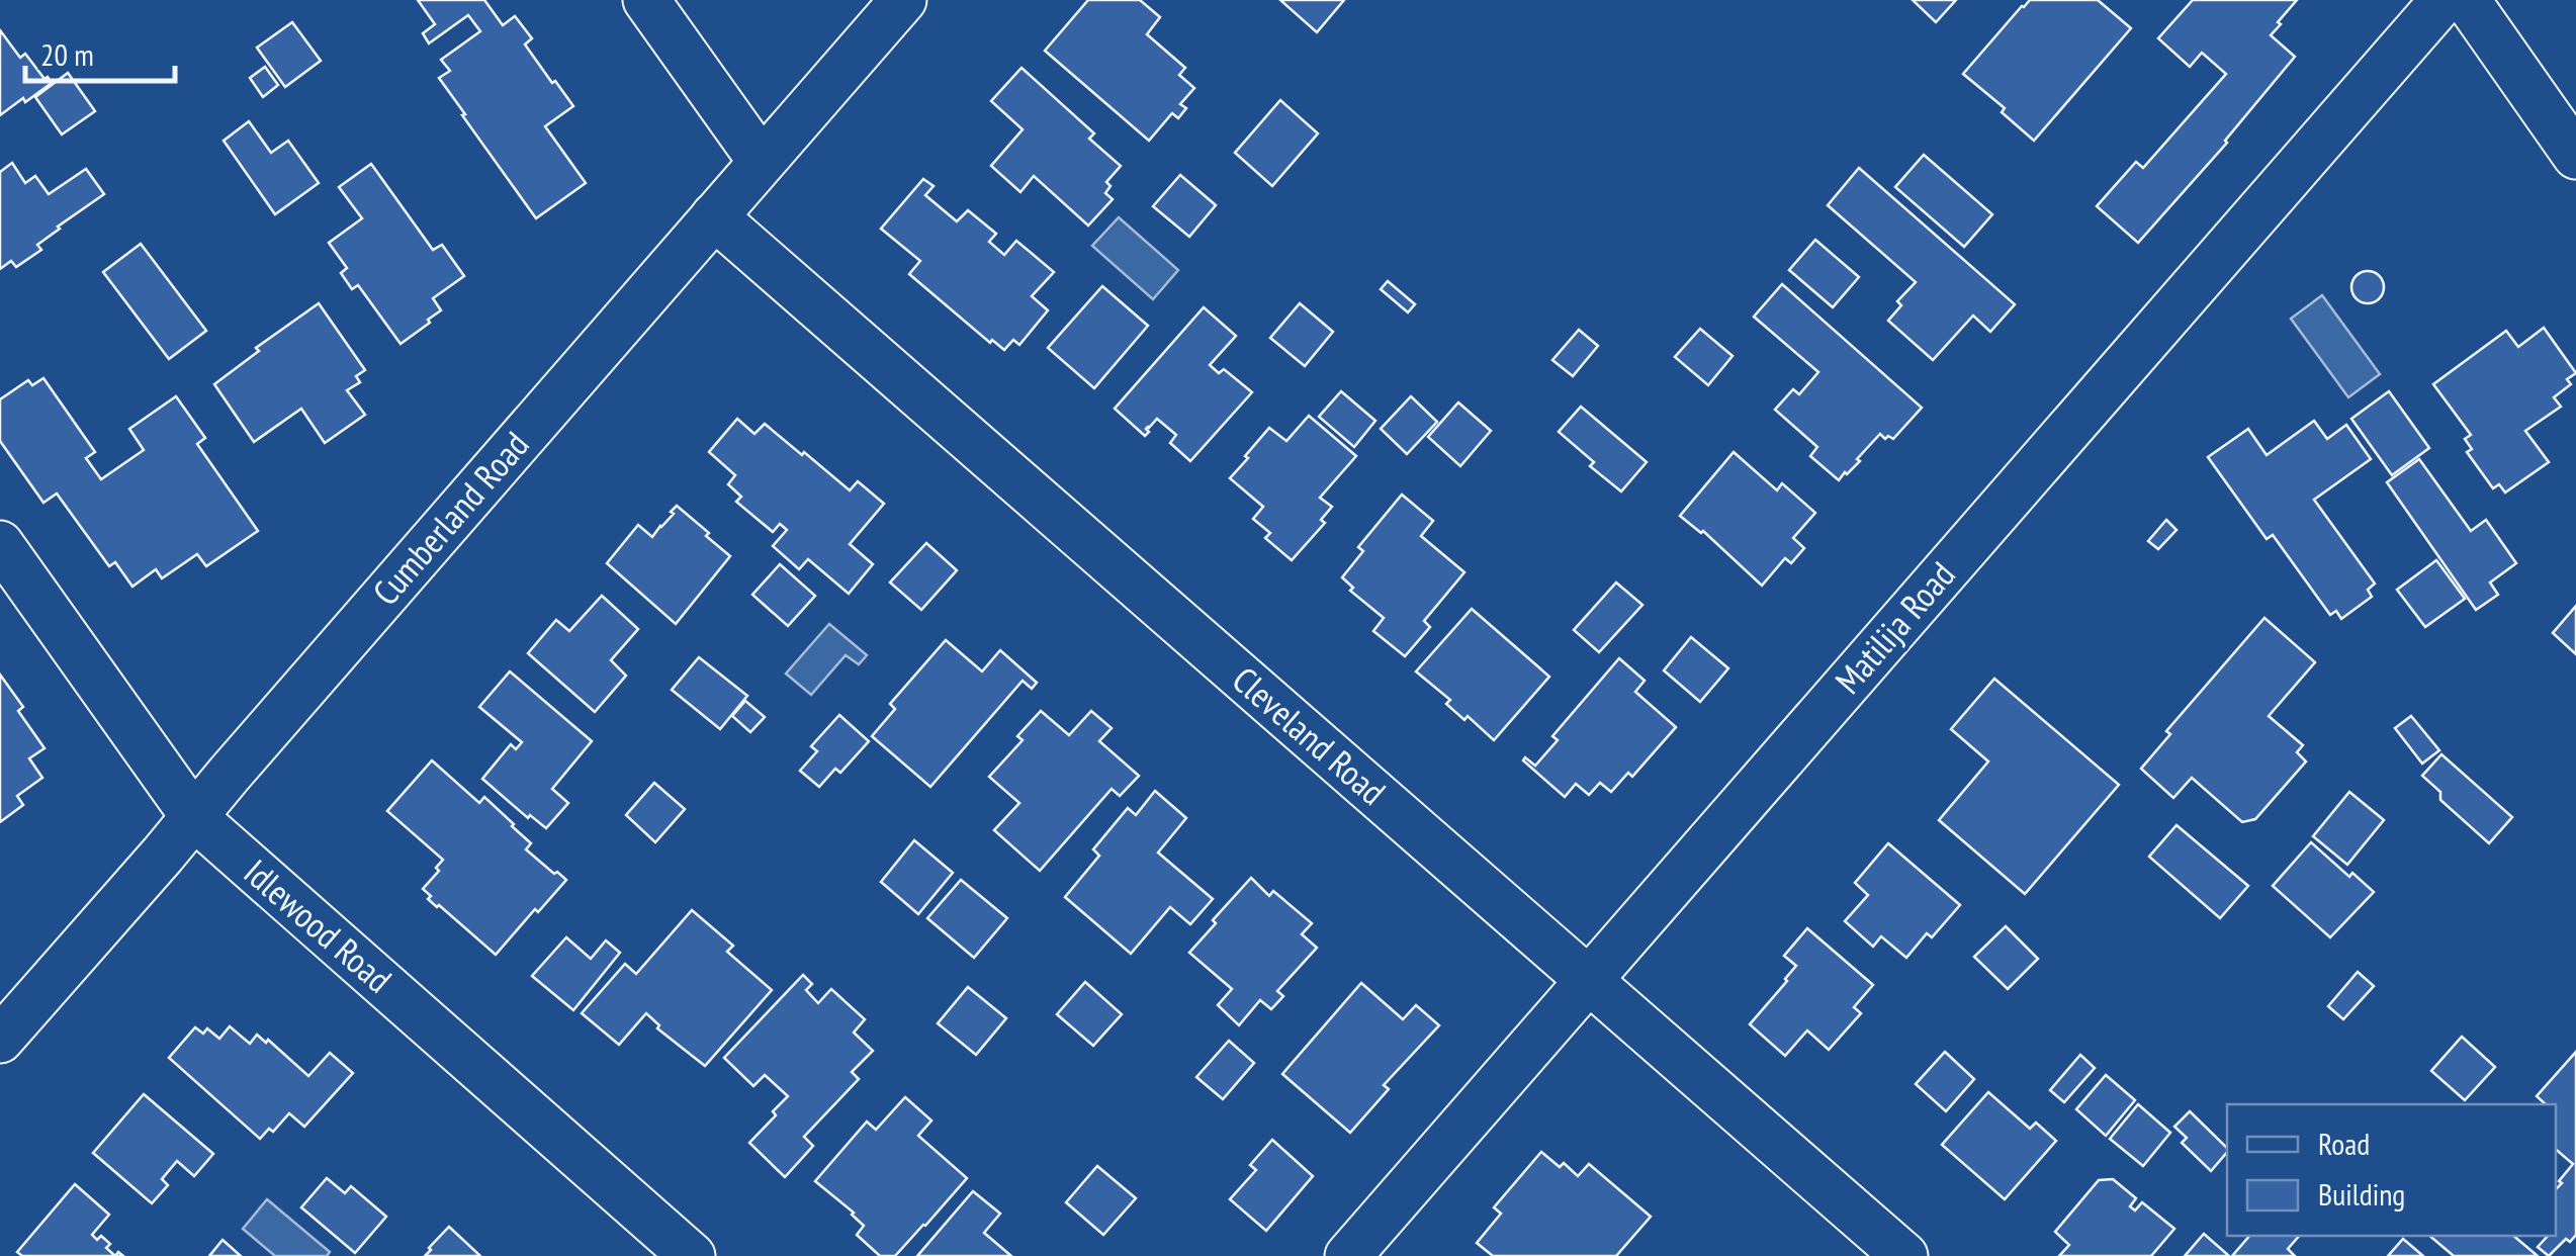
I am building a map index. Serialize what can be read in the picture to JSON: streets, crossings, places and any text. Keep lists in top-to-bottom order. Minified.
{"streets":{"street":["Cumberland Road","Matilija Road","Cleveland Road","Idlewood Road"]},"crossings":[["Cumberland Road","Cleveland Road"],["Cumberland Road","Idlewood Road"],["Matilija Road","Cleveland Road"]],"legend":["Road","Building"],"scale_bar":"20 m"}
